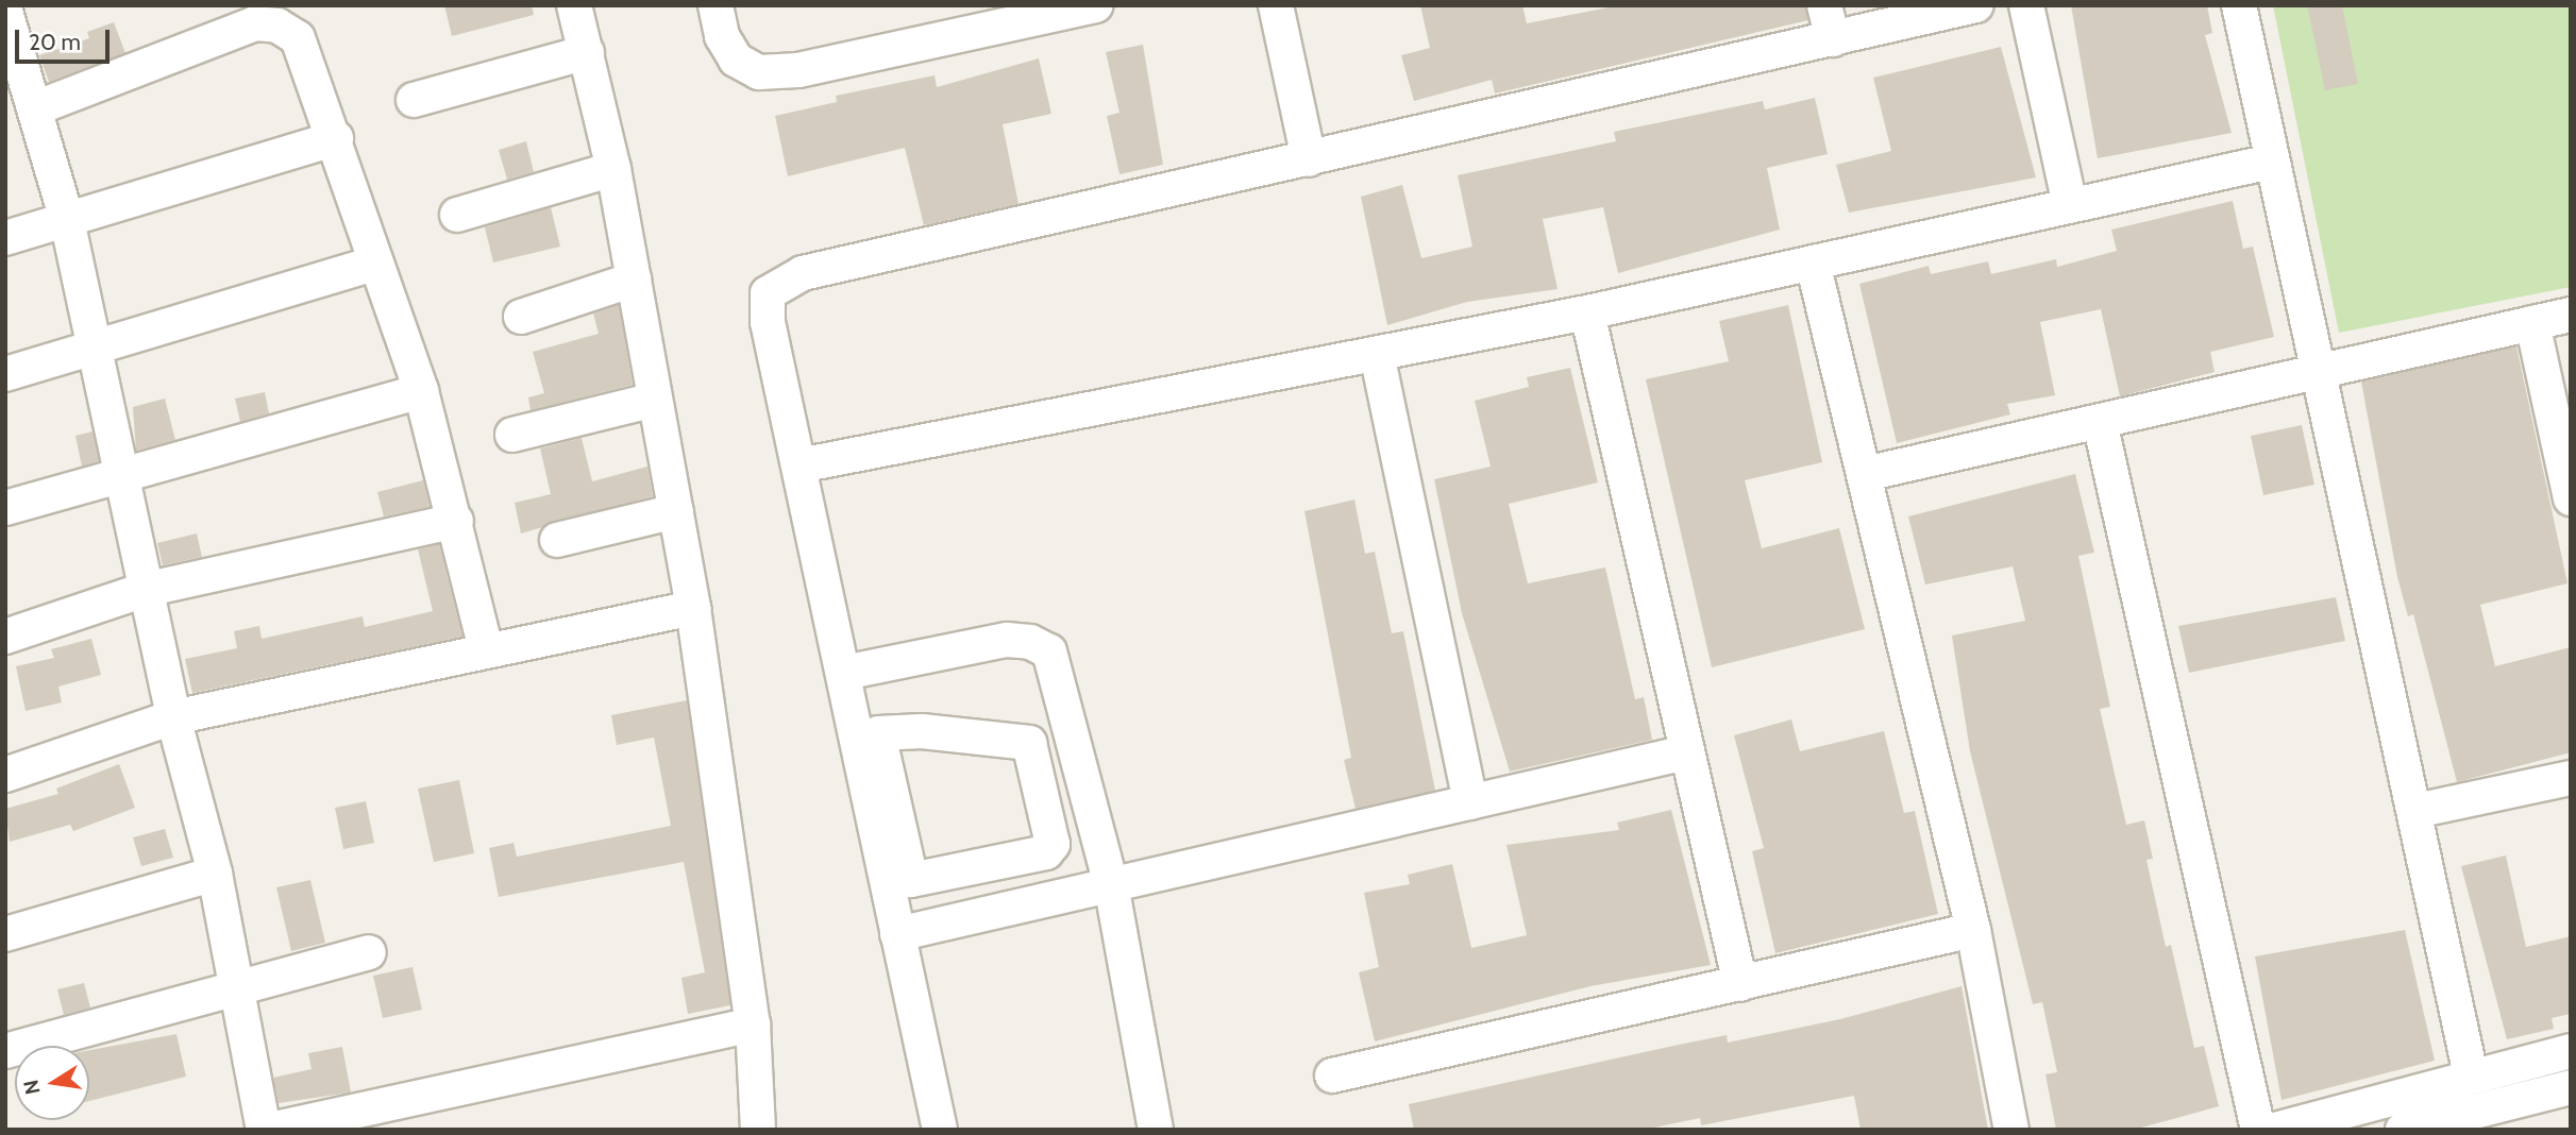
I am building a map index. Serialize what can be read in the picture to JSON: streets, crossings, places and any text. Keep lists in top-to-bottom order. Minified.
{"scale_bar":"20 m","north":"left"}
